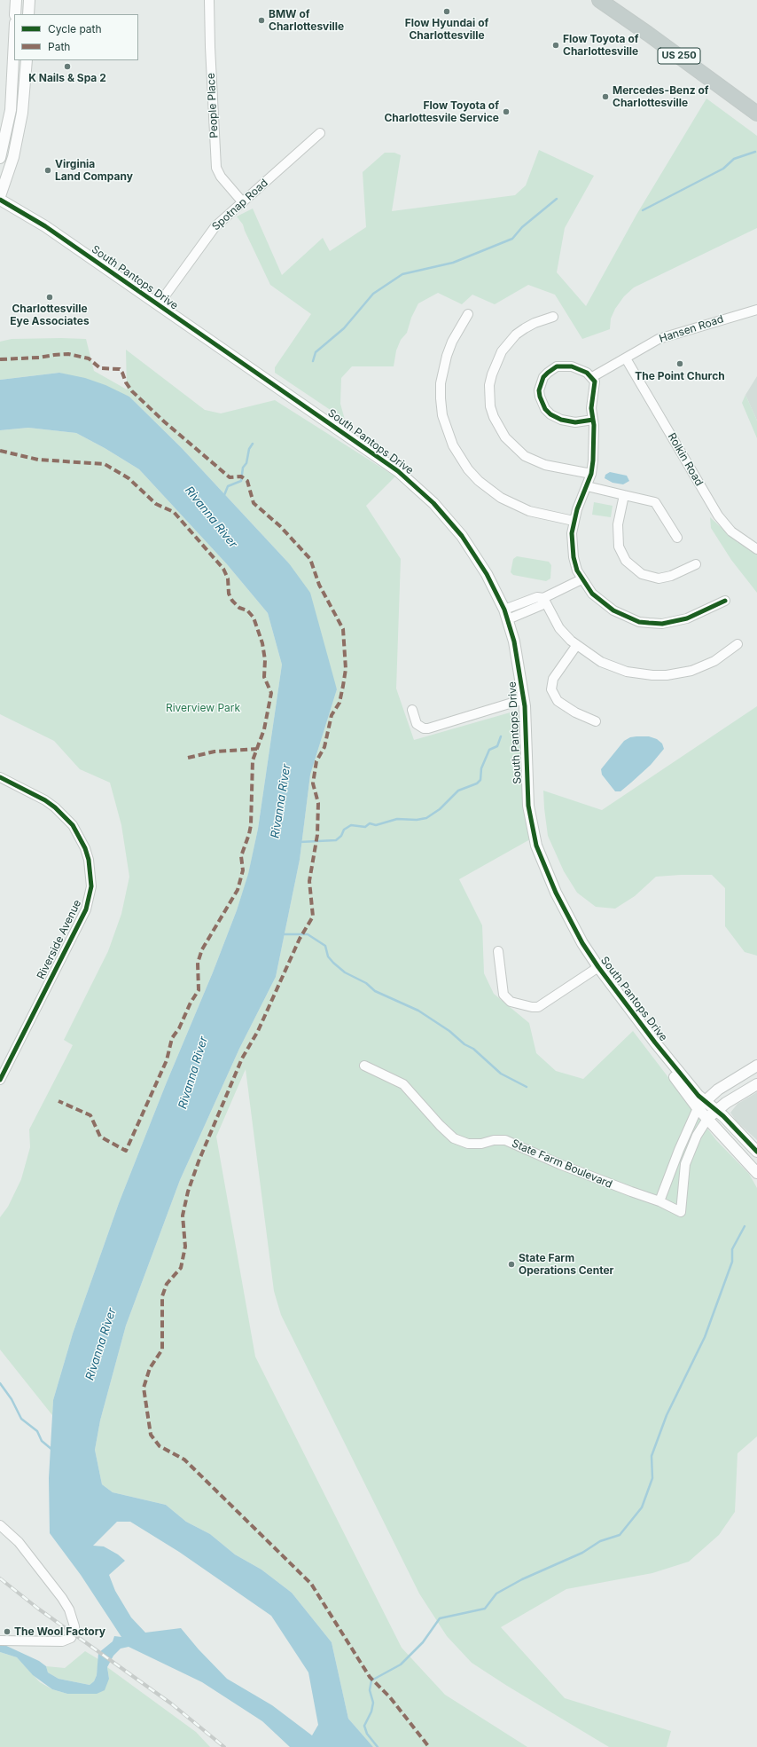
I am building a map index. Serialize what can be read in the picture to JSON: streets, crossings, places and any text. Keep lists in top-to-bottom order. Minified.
{"streets":{"highway":["US 250"],"street":["People Place","Spotnap Road","South Pantops Drive","Hansen Road","Rolkin Road","Riverside Avenue","State Farm Boulevard"]},"crossings":[["People Place","Spotnap Road"],["Spotnap Road","South Pantops Drive"],["Hansen Road","Rolkin Road"]],"water":["Rivanna River"],"parks":["Riverview Park"],"places":["Flow Hyundai of Charlottesville","BMW of Charlottesville","Flow Toyota of Charlottesville","K Nails & Spa 2","Mercedes-Benz of Charlottesville","Flow Toyota of Charlottesvile Service","Virginia Land Company","Charlottesville Eye Associates","The Point Church","State Farm Operations Center","The Wool Factory"],"legend":["Cycle path","Path"]}
